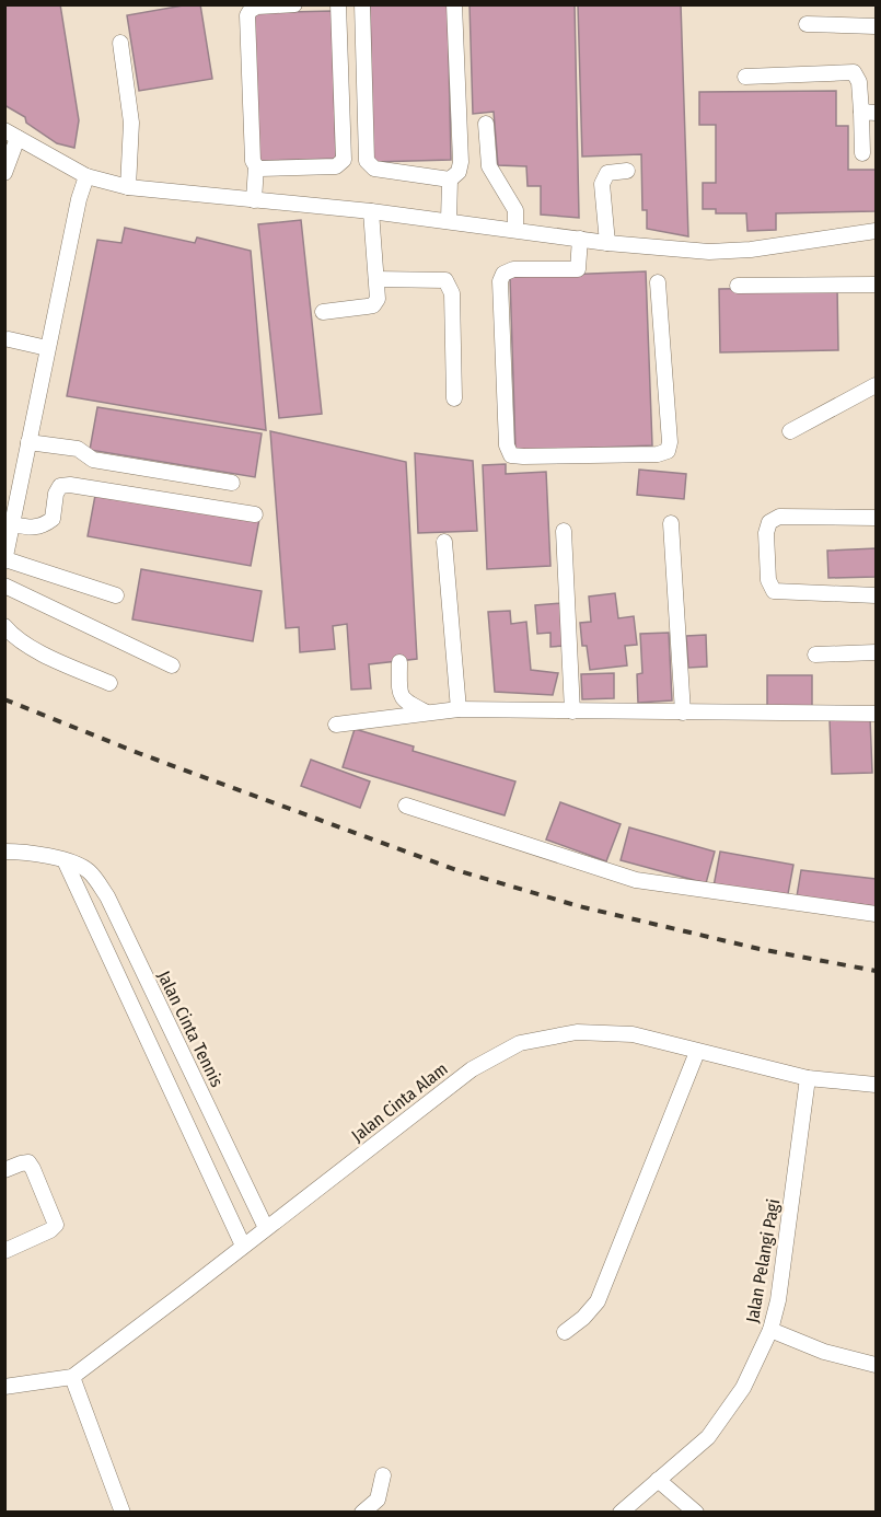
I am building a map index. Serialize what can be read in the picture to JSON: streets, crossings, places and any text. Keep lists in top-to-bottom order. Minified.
{"streets":{"street":["Jalan Cinta Tennis","Jalan Cinta Alam","Jalan Pelangi Pagi"]},"crossings":[["Jalan Cinta Tennis","Jalan Cinta Alam"],["Jalan Cinta Alam","Jalan Pelangi Pagi"]]}
